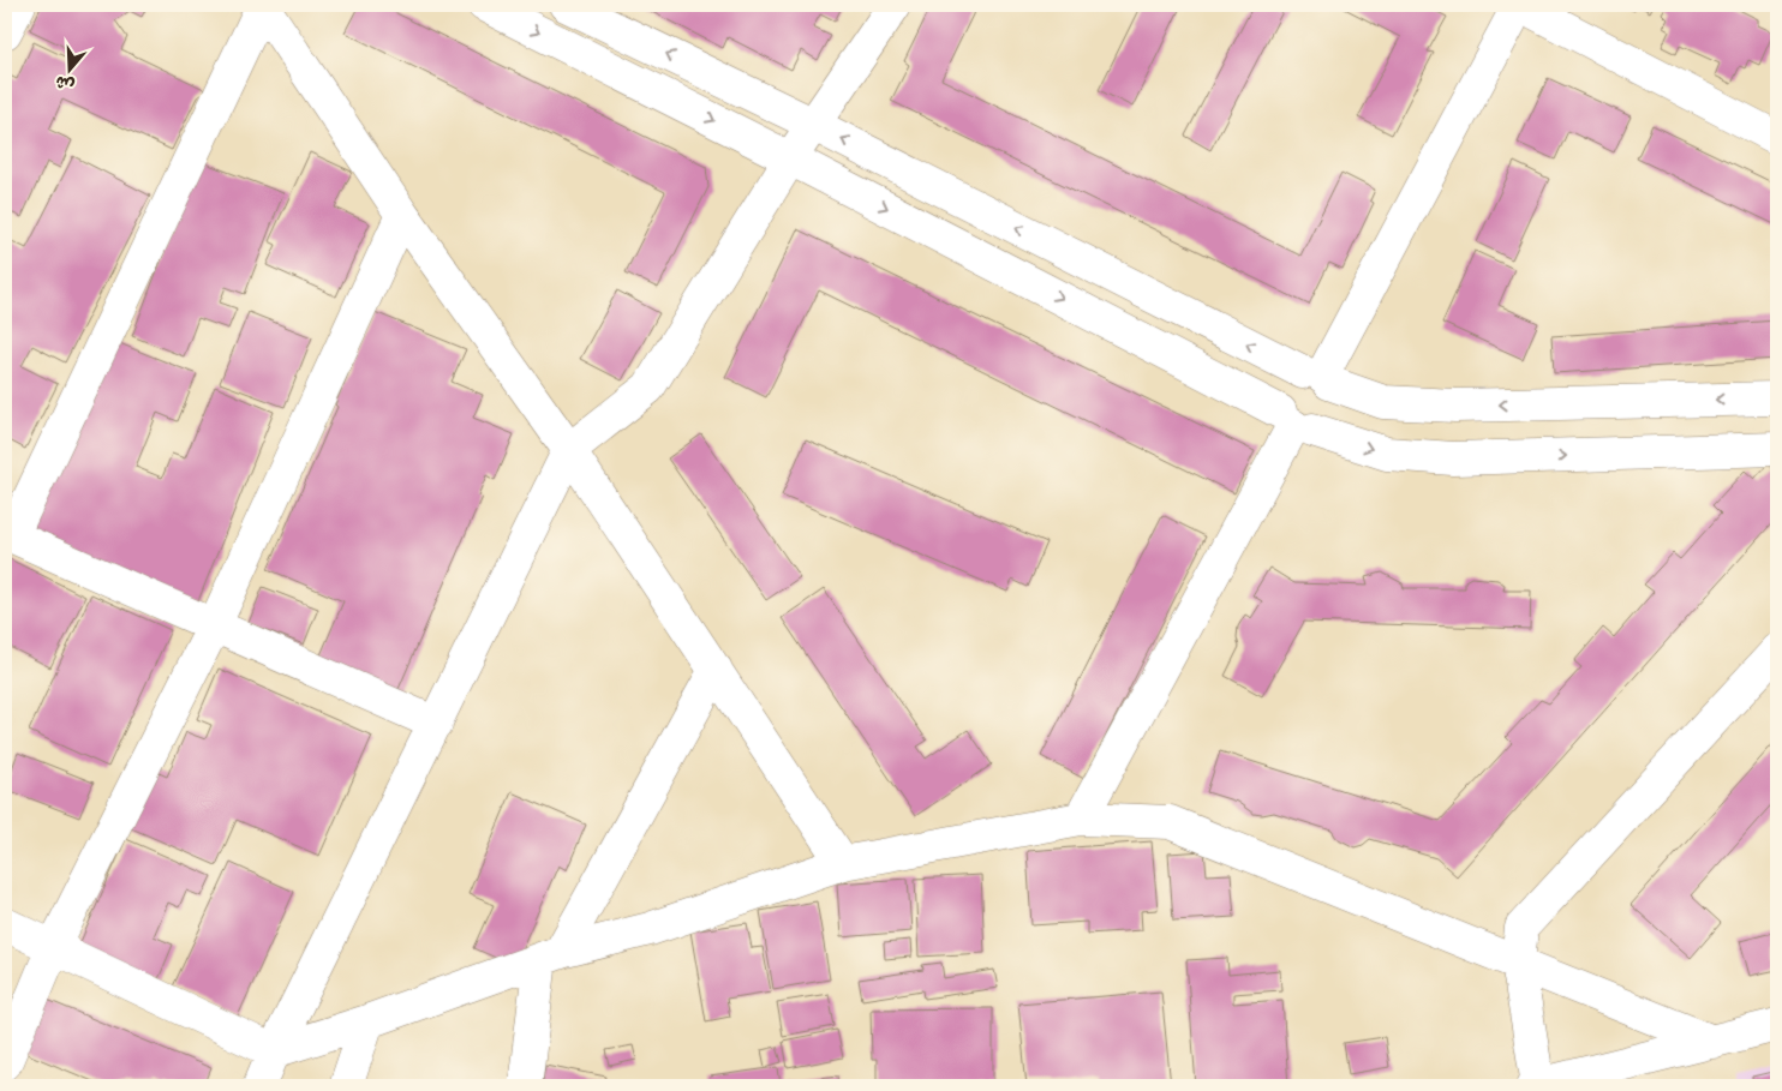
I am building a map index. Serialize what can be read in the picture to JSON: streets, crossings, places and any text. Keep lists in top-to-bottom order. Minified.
{"north":"bottom"}
